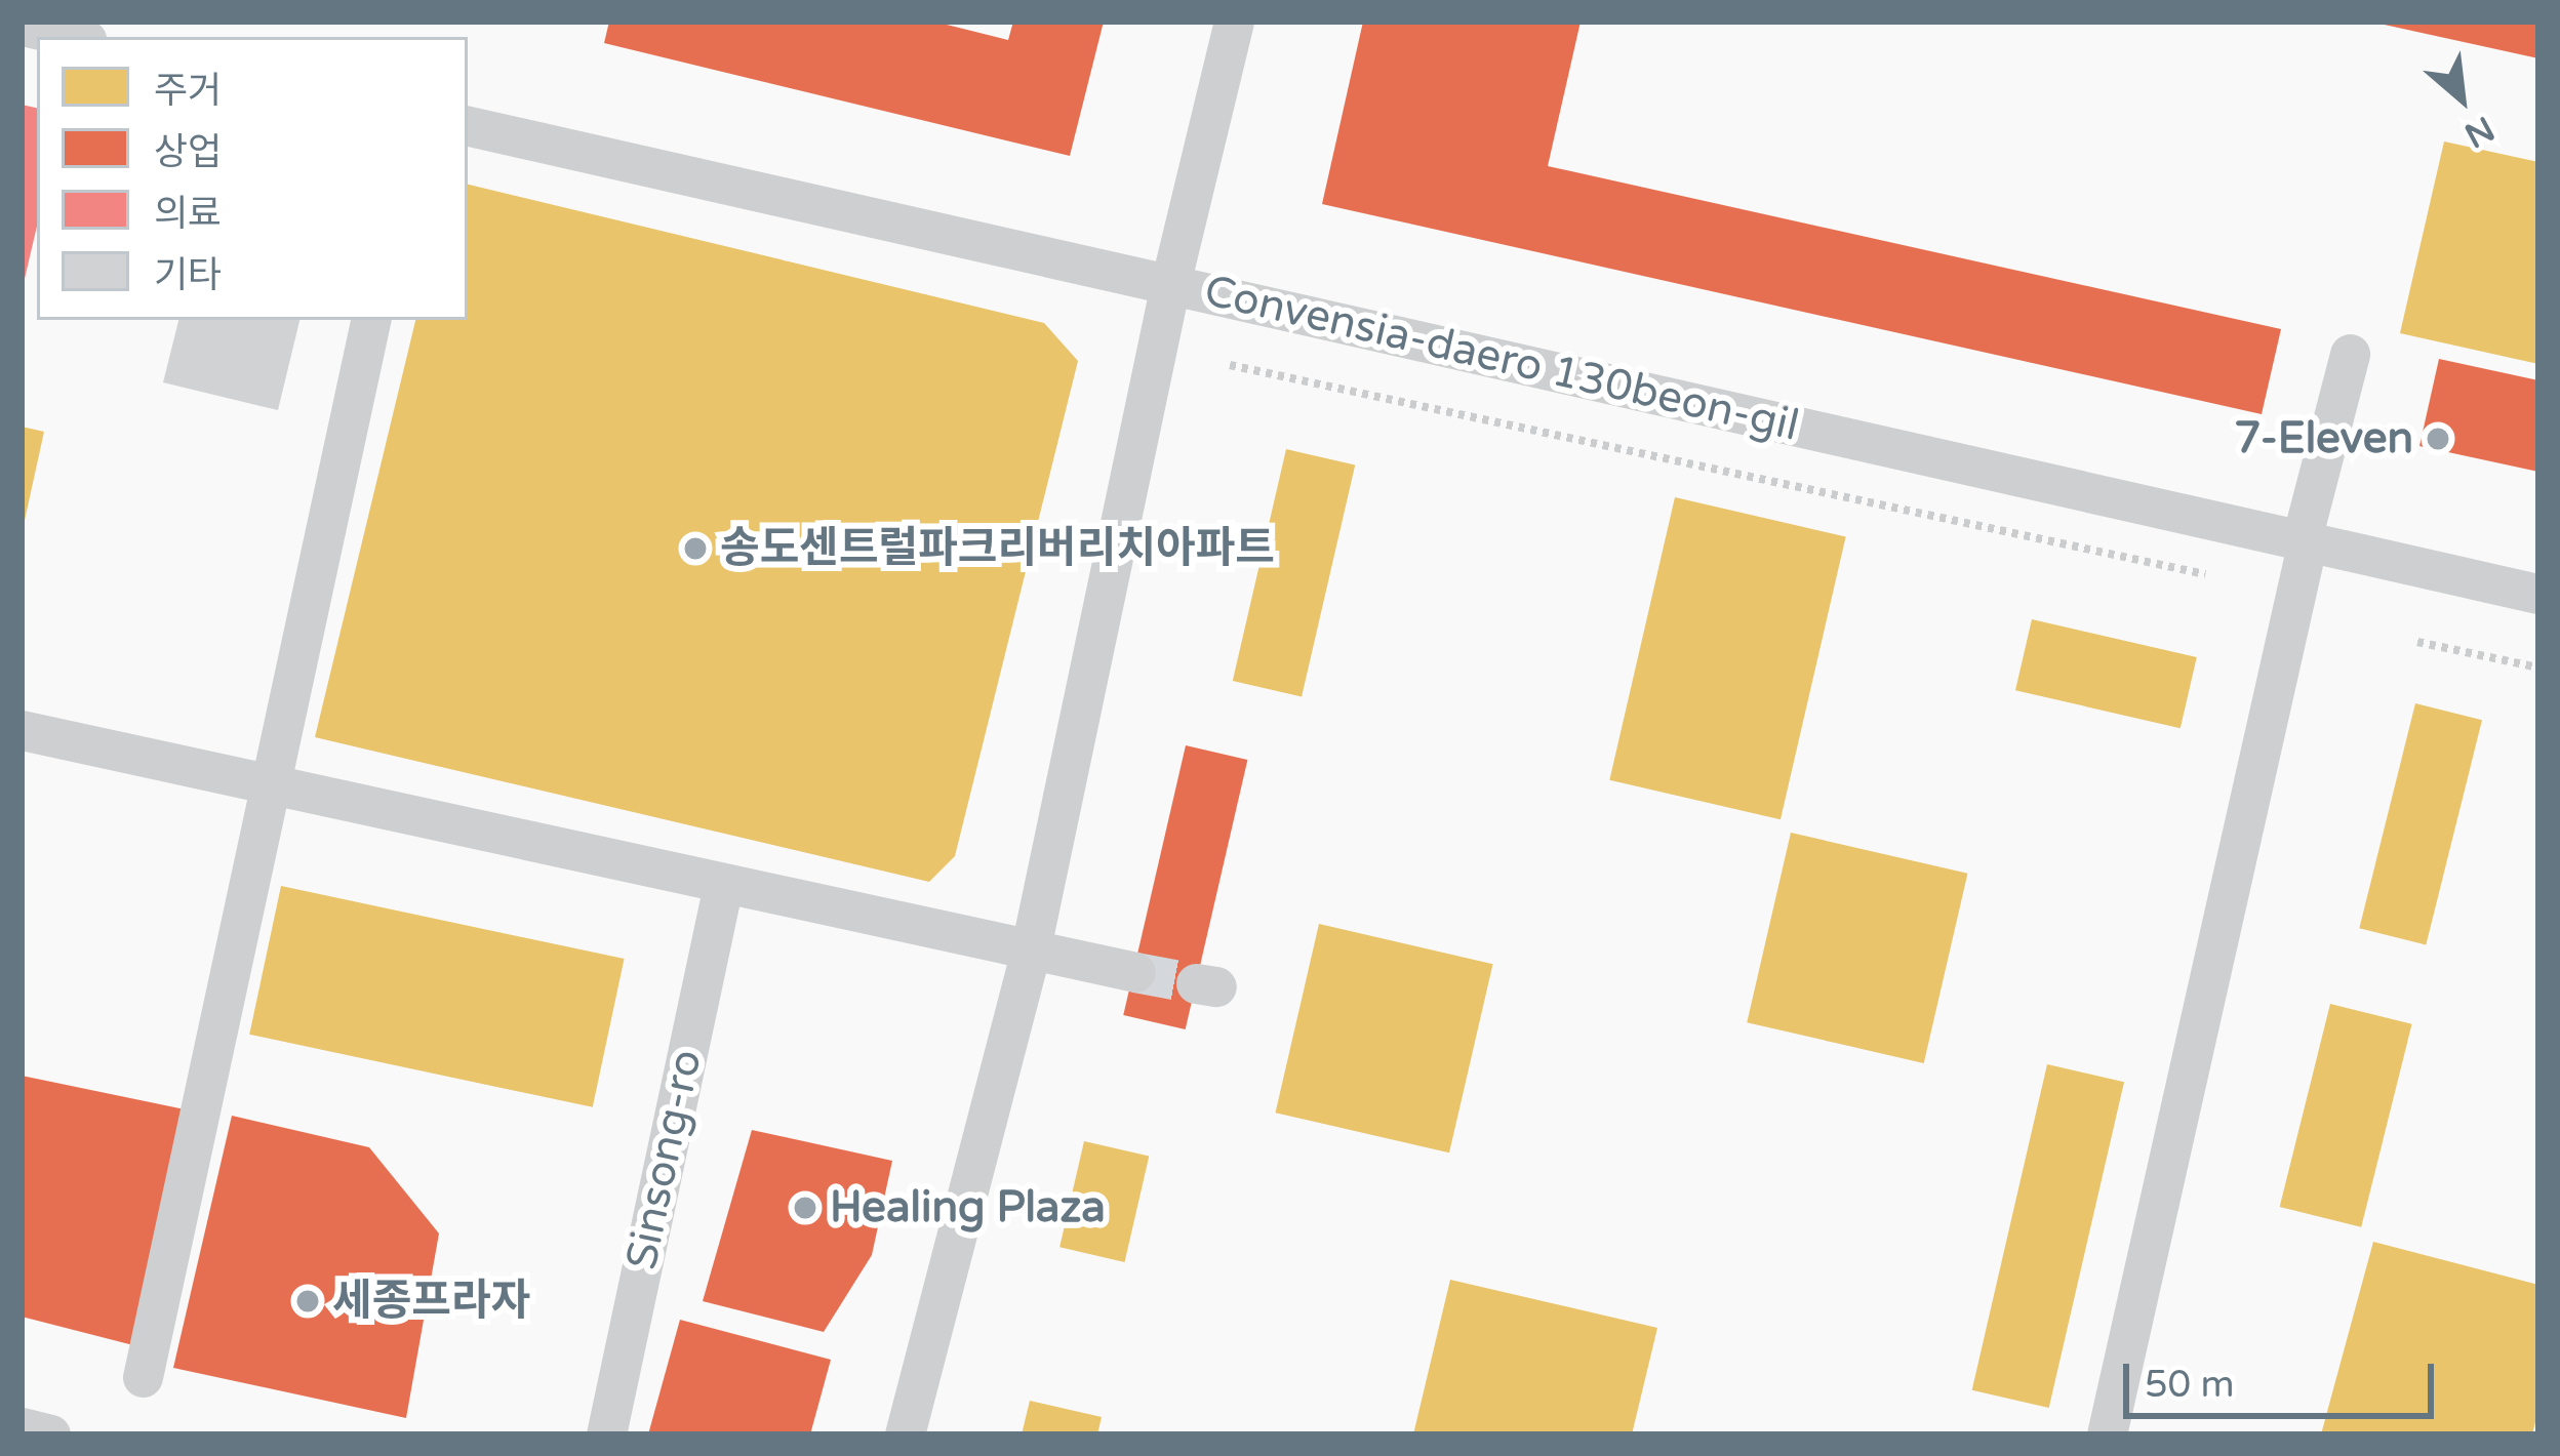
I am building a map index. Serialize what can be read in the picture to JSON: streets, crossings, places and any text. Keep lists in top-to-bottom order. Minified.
{"streets":{"street":["Convensia-daero 130beon-gil","Sinsong-ro"]},"places":["7-Eleven","송도센트럴파크리버리치아파트","Healing Plaza","세종프라자"],"legend":["주거","상업","의료","기타"],"scale_bar":"50 m","north":"bottom right"}
